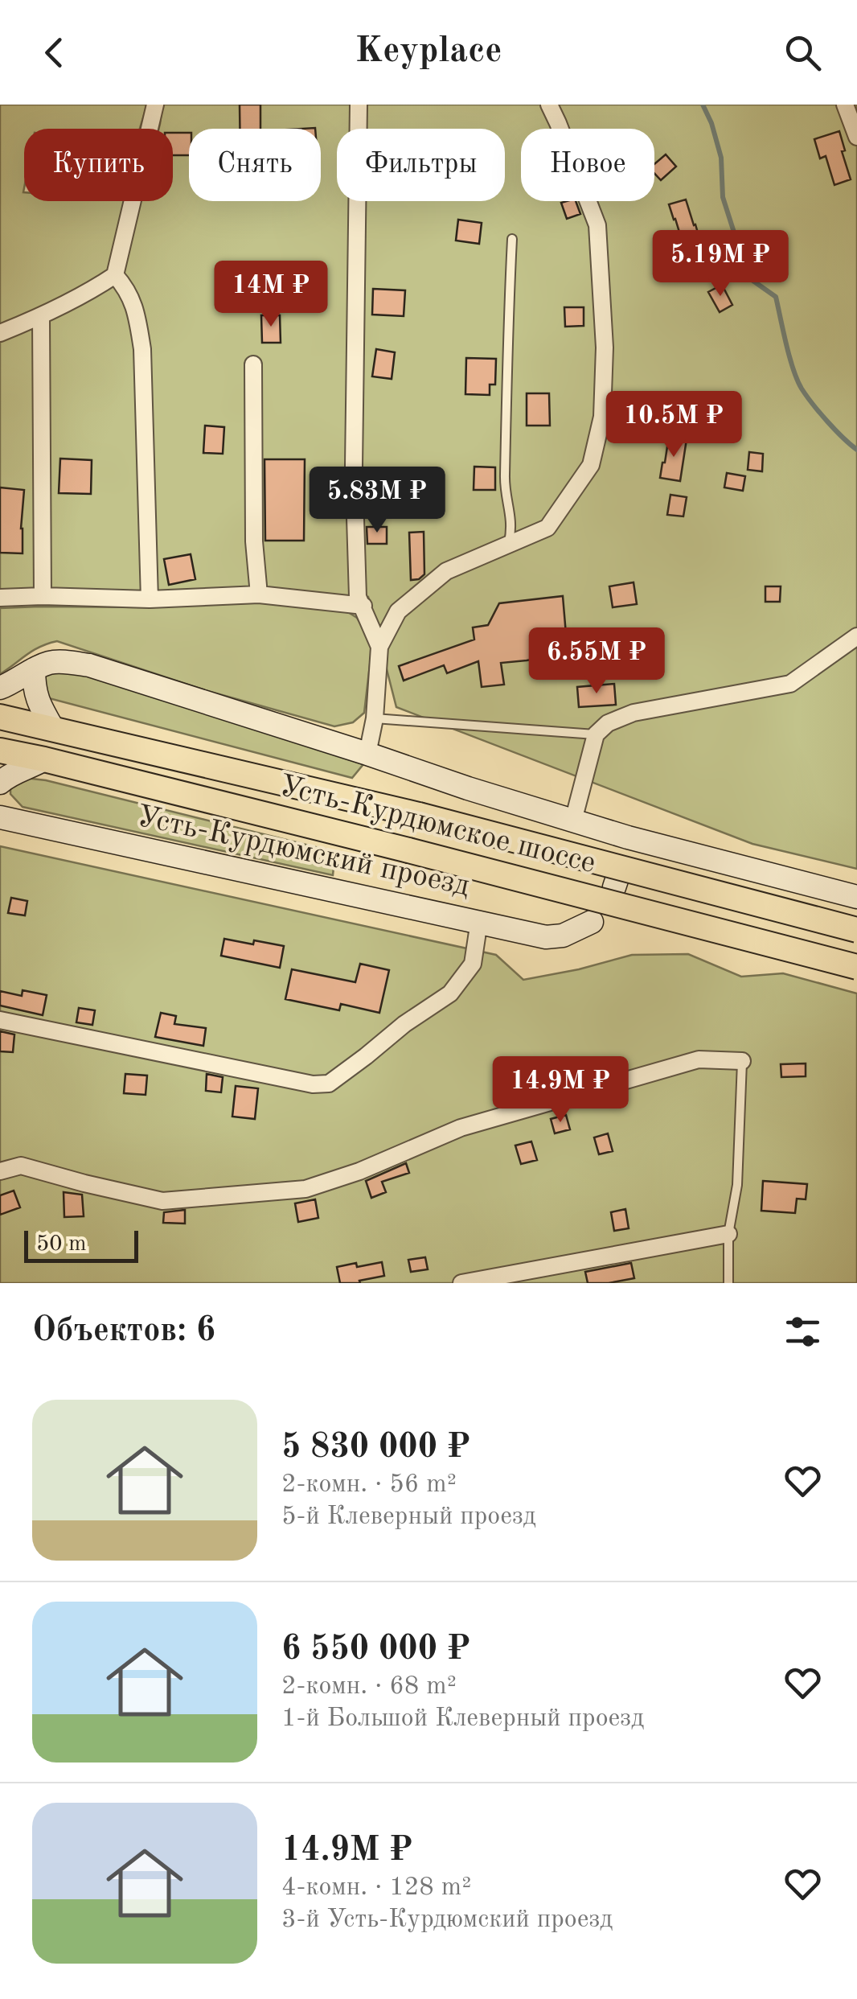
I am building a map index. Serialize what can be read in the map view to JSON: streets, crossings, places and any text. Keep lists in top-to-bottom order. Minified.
{"streets":{"main road":["Усть-Курдюмское шоссе"],"street":["Усть-Курдюмский проезд"]},"scale_bar":"50 m","page":{"header":"Keyplace","chip":["Купить","Снять","Фильтры","Новое"],"price":["5.19M ₽","14M ₽","10.5M ₽","5.83M ₽","6.55M ₽","14.9M ₽"],"scale":"50 m","heading":"Объектов: 6","list":[{"name":"5 830 000 ₽","note":"2-комн. · 56 m² · 5-й Клеверный проезд"},{"name":"6 550 000 ₽","note":"2-комн. · 68 m² · 1-й Большой Клеверный проезд"},{"name":"14.9M ₽","note":"4-комн. · 128 m² · 3-й Усть-Курдюмский проезд"}]}}
